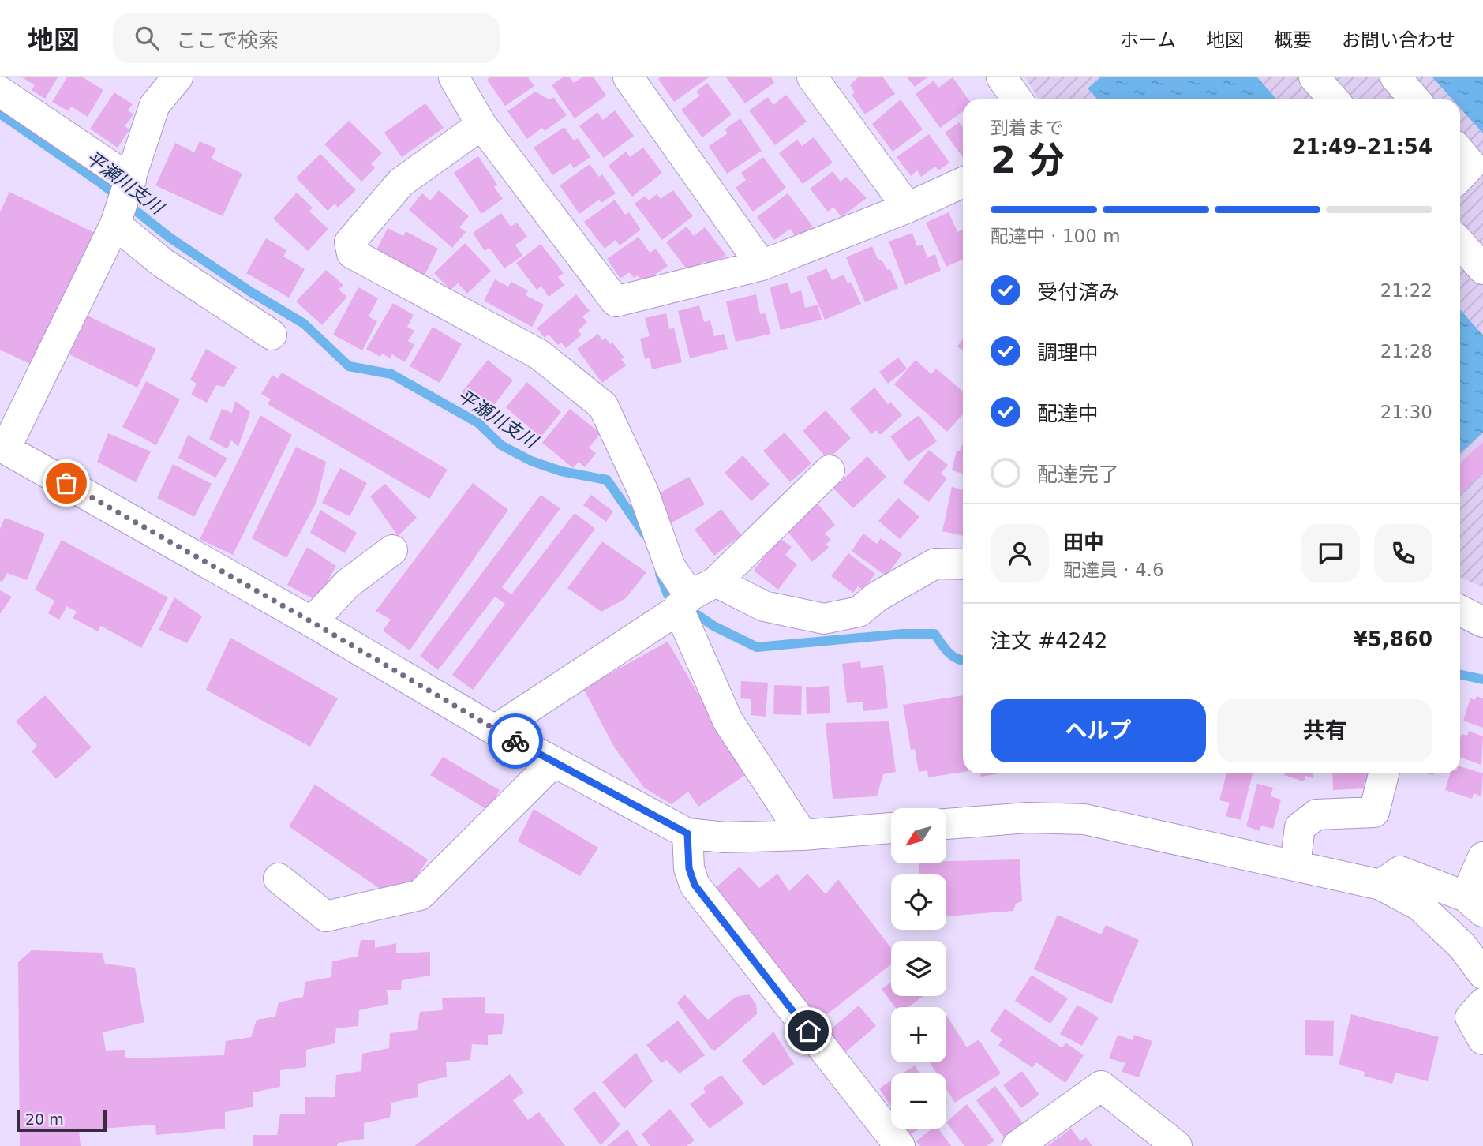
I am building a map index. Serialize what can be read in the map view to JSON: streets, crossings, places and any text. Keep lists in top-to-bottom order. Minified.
{"water":["平瀬川支川"],"scale_bar":"20 m","north":"bottom left","page":{"header":"地図","search":"ここで検索","nav":["ホーム","地図","概要","お問い合わせ"],"heading":["2 分","到着まで","21:49–21:54"],"panel":["田中","配達員 · 4.6","注文 #4242","¥5,860"],"bar":"配達中 · 100 m","list":[["受付済み","21:22"],["調理中","21:28"],["配達中","21:30"],"配達完了"],"buttons":["ヘルプ","共有"],"map_buttons":["+","−"],"scale":"20 m"}}
